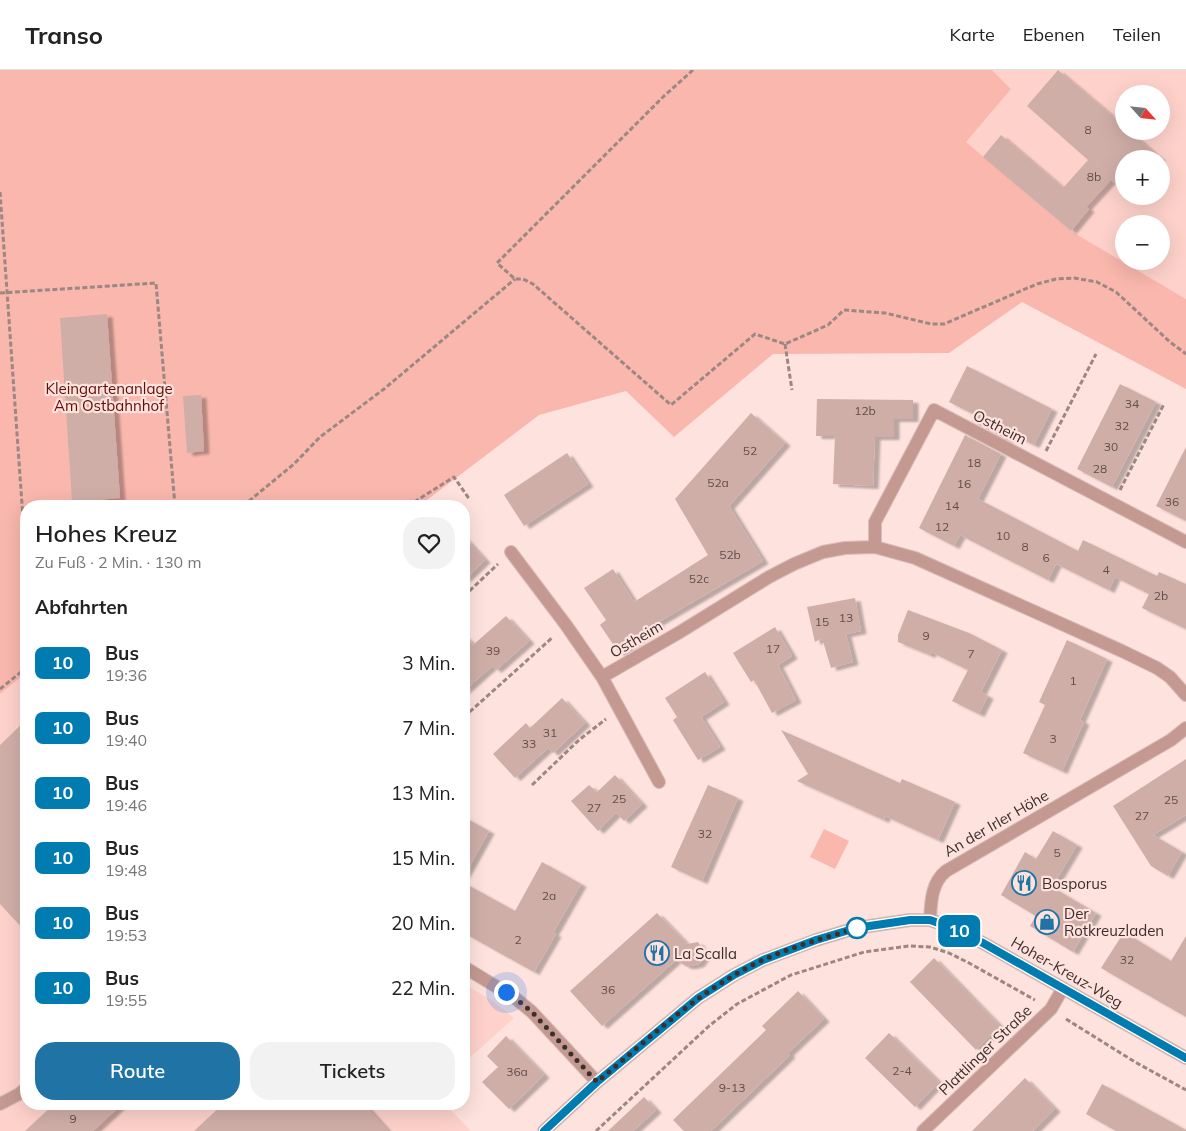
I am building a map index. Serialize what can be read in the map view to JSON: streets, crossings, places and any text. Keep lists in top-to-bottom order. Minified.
{"streets":{"street":["Ostheim","An der Irler Höhe","Hoher-Kreuz-Weg","Plattlinger Straße"]},"crossings":[["An der Irler Höhe","Hoher-Kreuz-Weg"],["Hoher-Kreuz-Weg","Plattlinger Straße"]],"parks":["Kleingartenanlage Am Ostbahnhof"],"places":{"restaurant":["Bosporus","La Scalla"],"shop":["Der Rotkreuzladen"]},"lines":["bus line 10"],"house_numbers":["8","8b","34","12b","32","30","52","18","28","52a","16","36","14","12","10","8","52b","6","4","52c","2b","13","15","9","17","39","7","1","31","3","33","25","25","27","27","32","5","2a","2","32","36","2-4","36a","9-13","9"],"north":"bottom right","page":{"header":"Transo","nav":["Karte","Ebenen","Teilen"],"on_map":"10","map_buttons":["+","−"],"heading":[["Hohes Kreuz","Zu Fuß · 2 Min. · 130 m"],"Abfahrten"],"list":[{"mark":"10","name":"Bus","note":"19:36","value":"3 Min."},{"mark":"10","name":"Bus","note":"19:40","value":"7 Min."},{"mark":"10","name":"Bus","note":"19:46","value":"13 Min."},{"mark":"10","name":"Bus","note":"19:48","value":"15 Min."},{"mark":"10","name":"Bus","note":"19:53","value":"20 Min."},{"mark":"10","name":"Bus","note":"19:55","value":"22 Min."}],"buttons":["Route","Tickets"]}}
